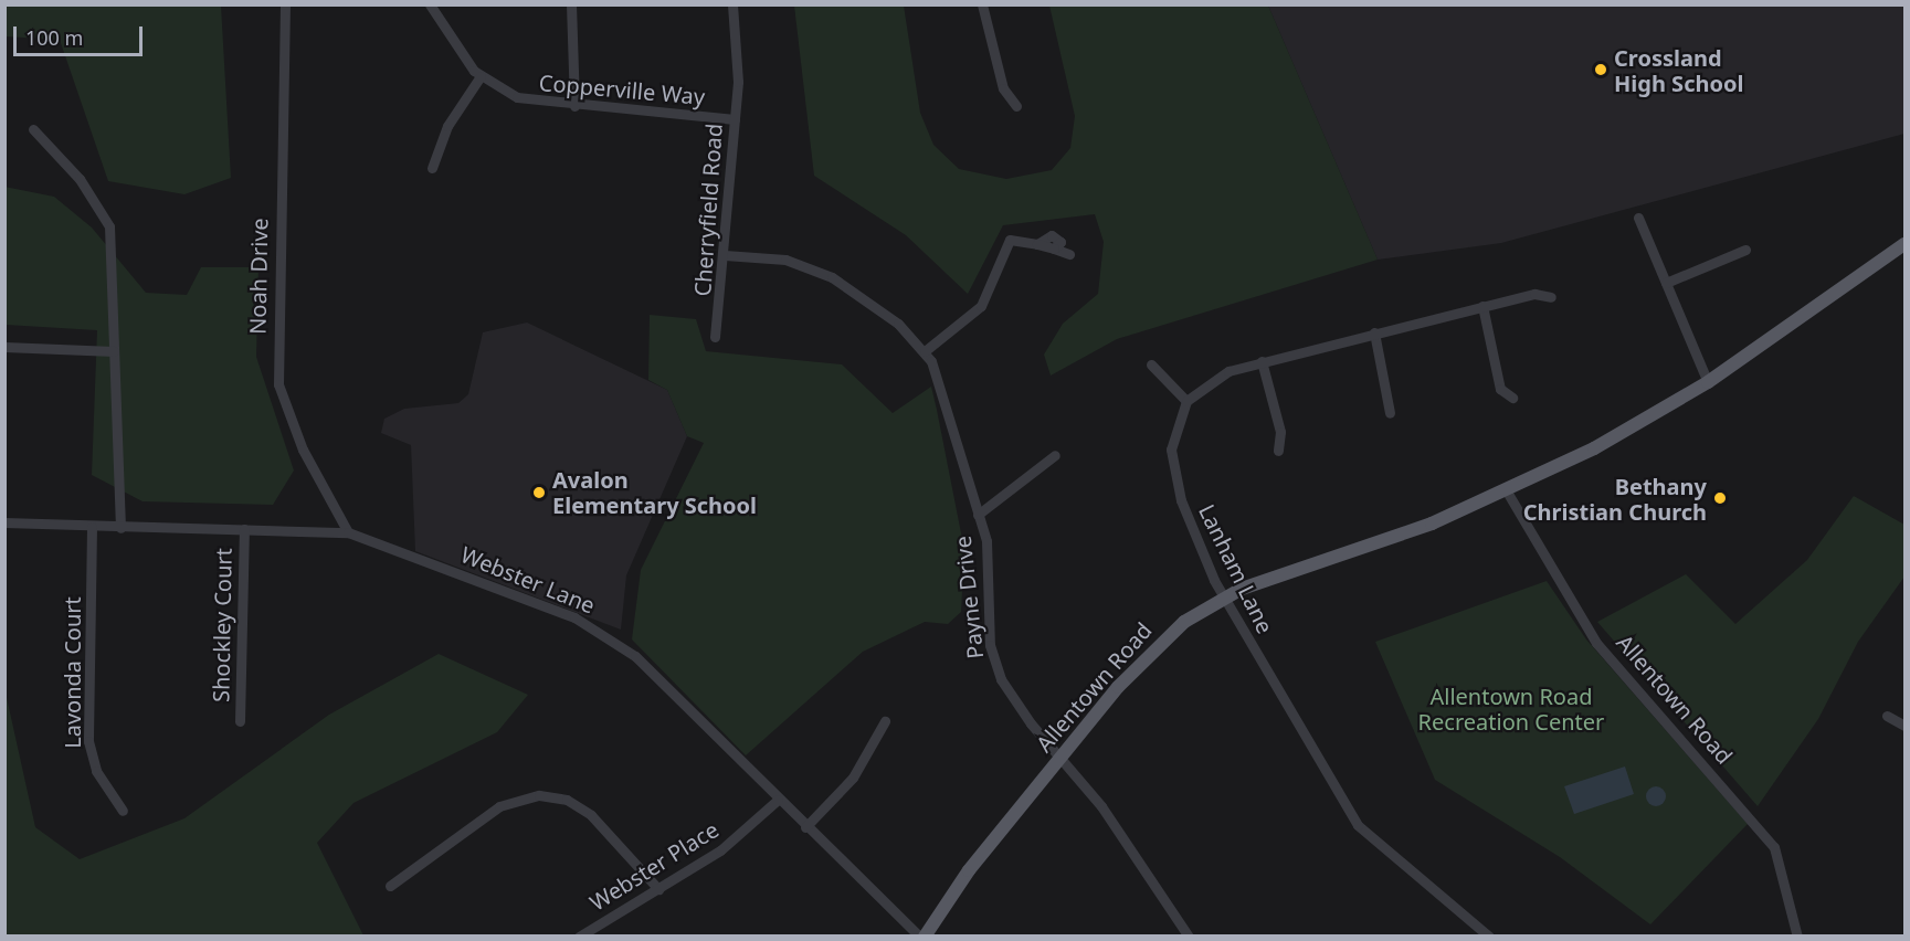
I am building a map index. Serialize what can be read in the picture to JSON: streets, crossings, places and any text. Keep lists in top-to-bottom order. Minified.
{"streets":{"main road":["Allentown Road"],"street":["Copperville Way","Cherryfield Road","Noah Drive","Lanham Lane","Webster Lane","Payne Drive","Shockley Court","Lavonda Court","Webster Place"]},"crossings":[["Copperville Way","Cherryfield Road"],["Cherryfield Road","Payne Drive"],["Noah Drive","Webster Lane"],["Lanham Lane","Allentown Road"],["Webster Lane","Shockley Court"],["Webster Lane","Lavonda Court"],["Webster Lane","Allentown Road"],["Webster Lane","Webster Place"],["Payne Drive","Allentown Road"]],"parks":["Allentown Road Recreation Center"],"places":["Crossland High School","Avalon Elementary School","Bethany Christian Church"],"scale_bar":"100 m"}
